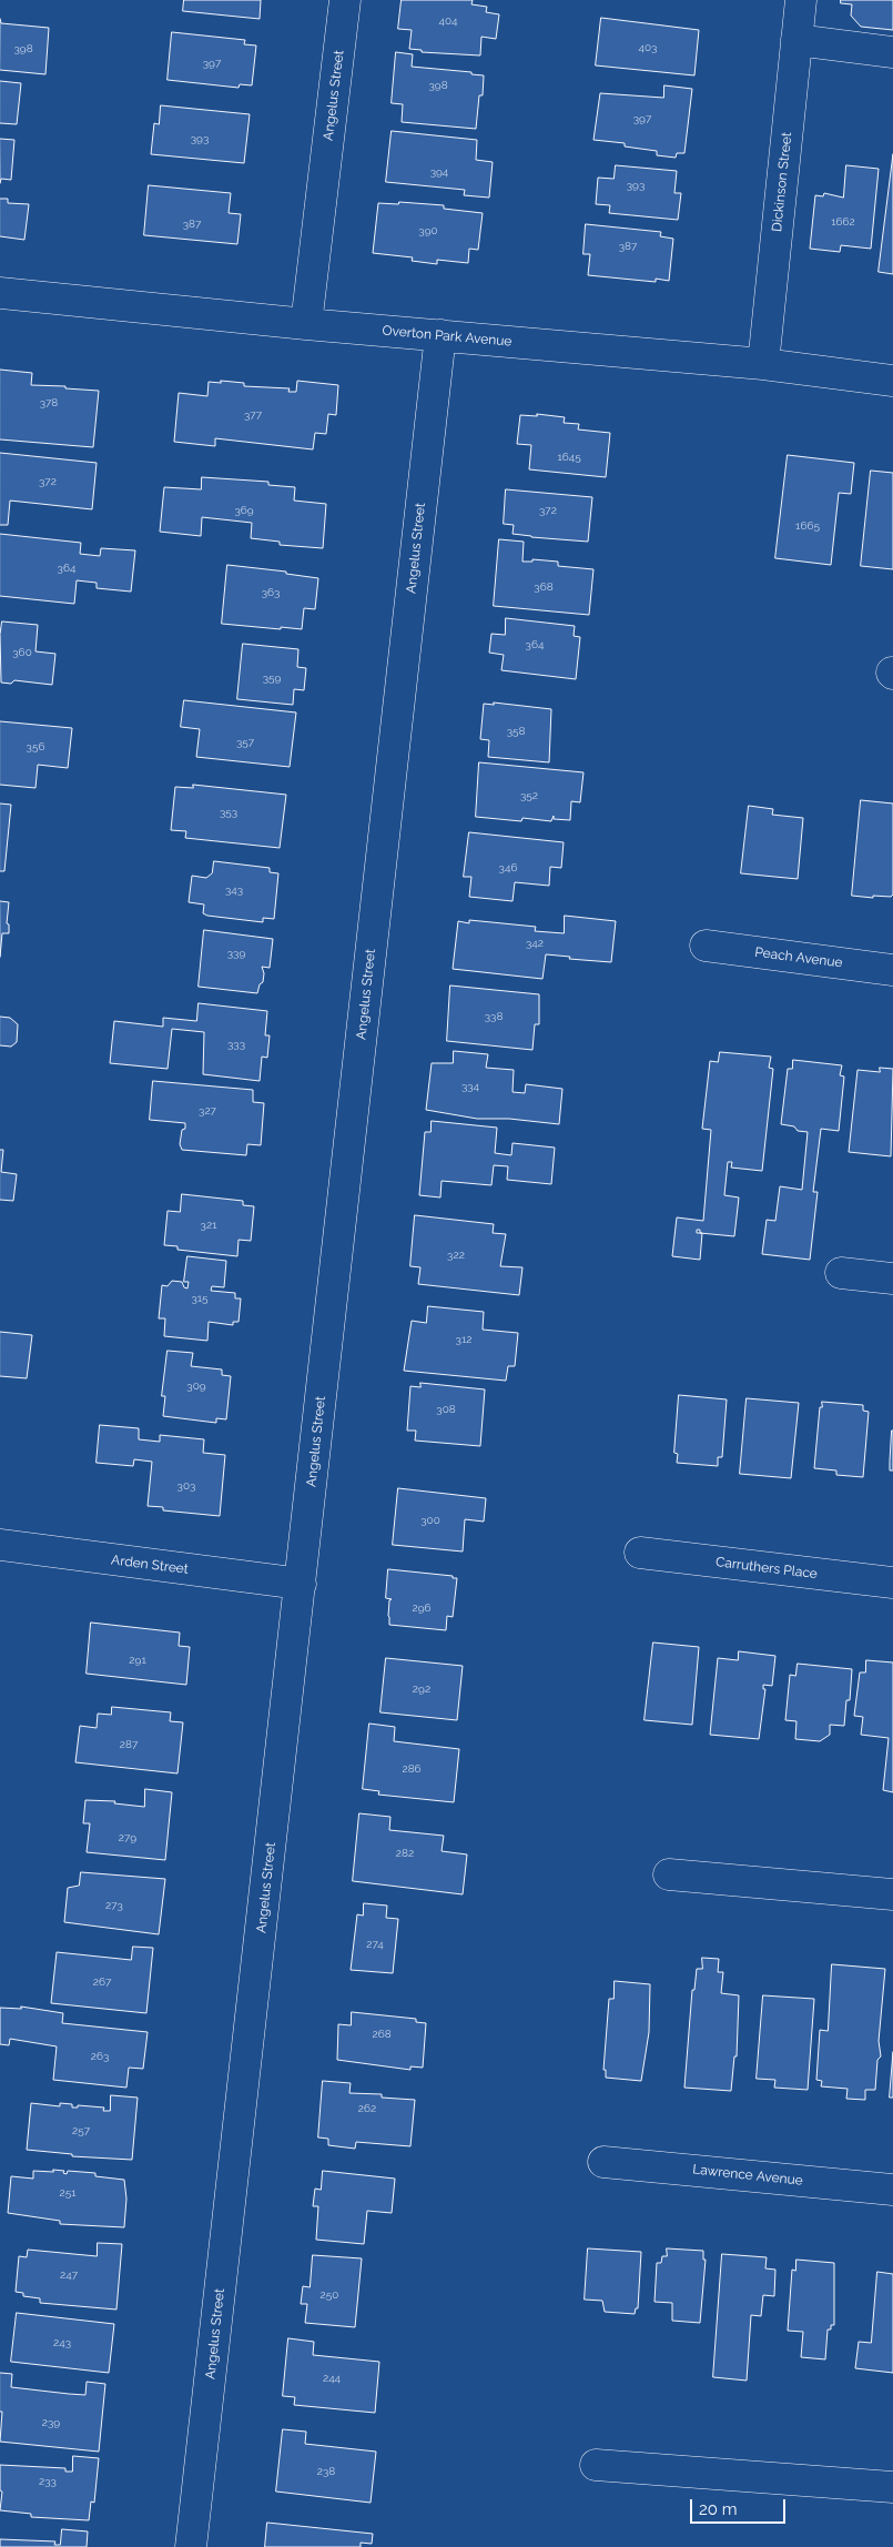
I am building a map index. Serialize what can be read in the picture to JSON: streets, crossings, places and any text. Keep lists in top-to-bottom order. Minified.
{"streets":{"street":["Angelus Street","Dickinson Street","Overton Park Avenue","Peach Avenue","Arden Street","Carruthers Place","Lawrence Avenue"]},"crossings":[["Angelus Street","Overton Park Avenue"],["Angelus Street","Arden Street"],["Dickinson Street","Overton Park Avenue"]],"house_numbers":["404","403","398","397","398","397","393","394","393","1662","387","390","387","378","377","1645","372","369","372","1665","364","368","363","364","360","359","358","357","356","352","353","346","343","342","339","338","333","334","327","321","322","315","312","309","308","303","300","296","291","292","287","286","279","282","273","274","267","268","263","262","257","251","247","250","243","244","239","238","233"],"scale_bar":"20 m"}
